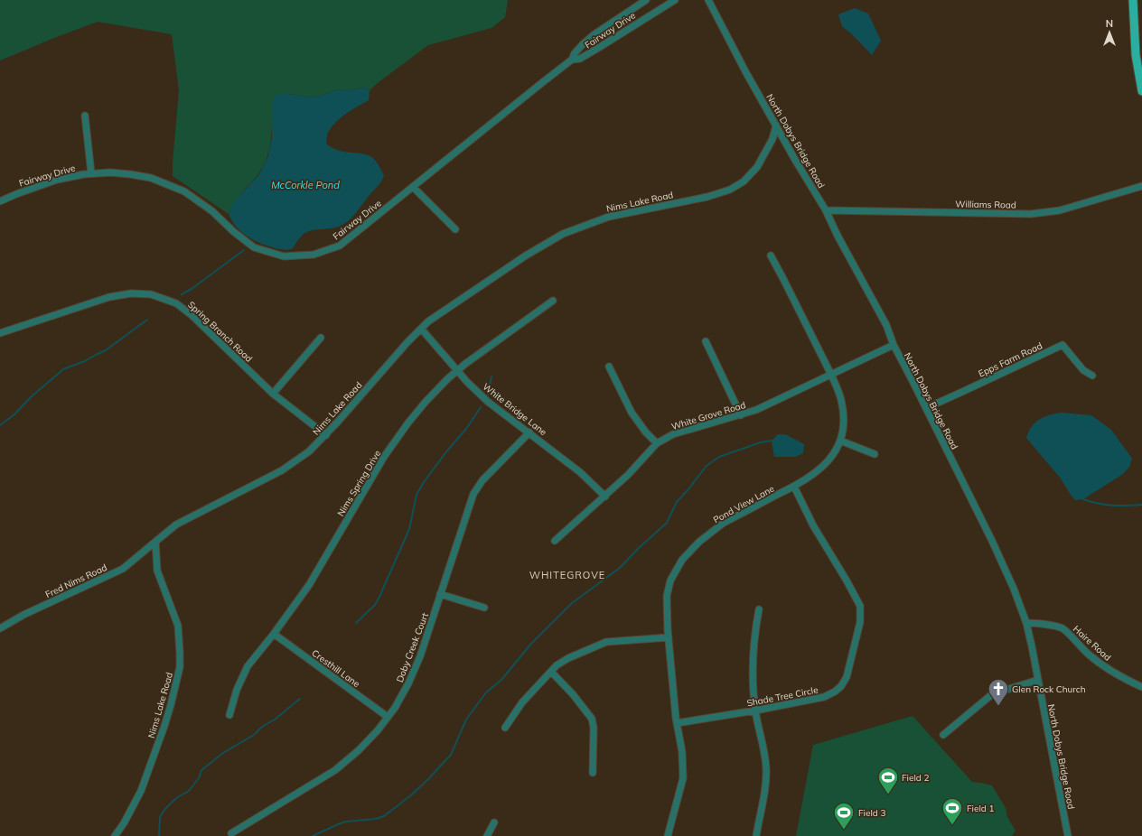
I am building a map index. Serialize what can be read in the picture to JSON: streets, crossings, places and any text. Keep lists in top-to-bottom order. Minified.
{"streets":{"street":["Fairway Drive","North Dobys Bridge Road","Nims Lake Road","Williams Road","Spring Branch Road","Epps Farm Road","White Bridge Lane","White Grove Road","Nims Spring Drive","Pond View Lane","Fred Nims Road","Haire Road","Doby Creek Court","Cresthill Lane","Shade Tree Circle"]},"crossings":[["North Dobys Bridge Road","Nims Lake Road"],["North Dobys Bridge Road","Williams Road"],["North Dobys Bridge Road","Epps Farm Road"],["North Dobys Bridge Road","White Grove Road"],["North Dobys Bridge Road","Haire Road"],["Nims Lake Road","Spring Branch Road"],["Nims Lake Road","White Bridge Lane"],["Nims Lake Road","Fred Nims Road"],["White Bridge Lane","White Grove Road"],["White Bridge Lane","Nims Spring Drive"],["White Bridge Lane","Doby Creek Court"],["White Grove Road","Pond View Lane"],["Nims Spring Drive","Cresthill Lane"],["Pond View Lane","Shade Tree Circle"],["Doby Creek Court","Cresthill Lane"]],"districts":["WHITEGROVE"],"water":["McCorkle Pond"],"places":{"church":["Glen Rock Church"],"sports":["Field 2","Field 1","Field 3"]},"north":"top"}
